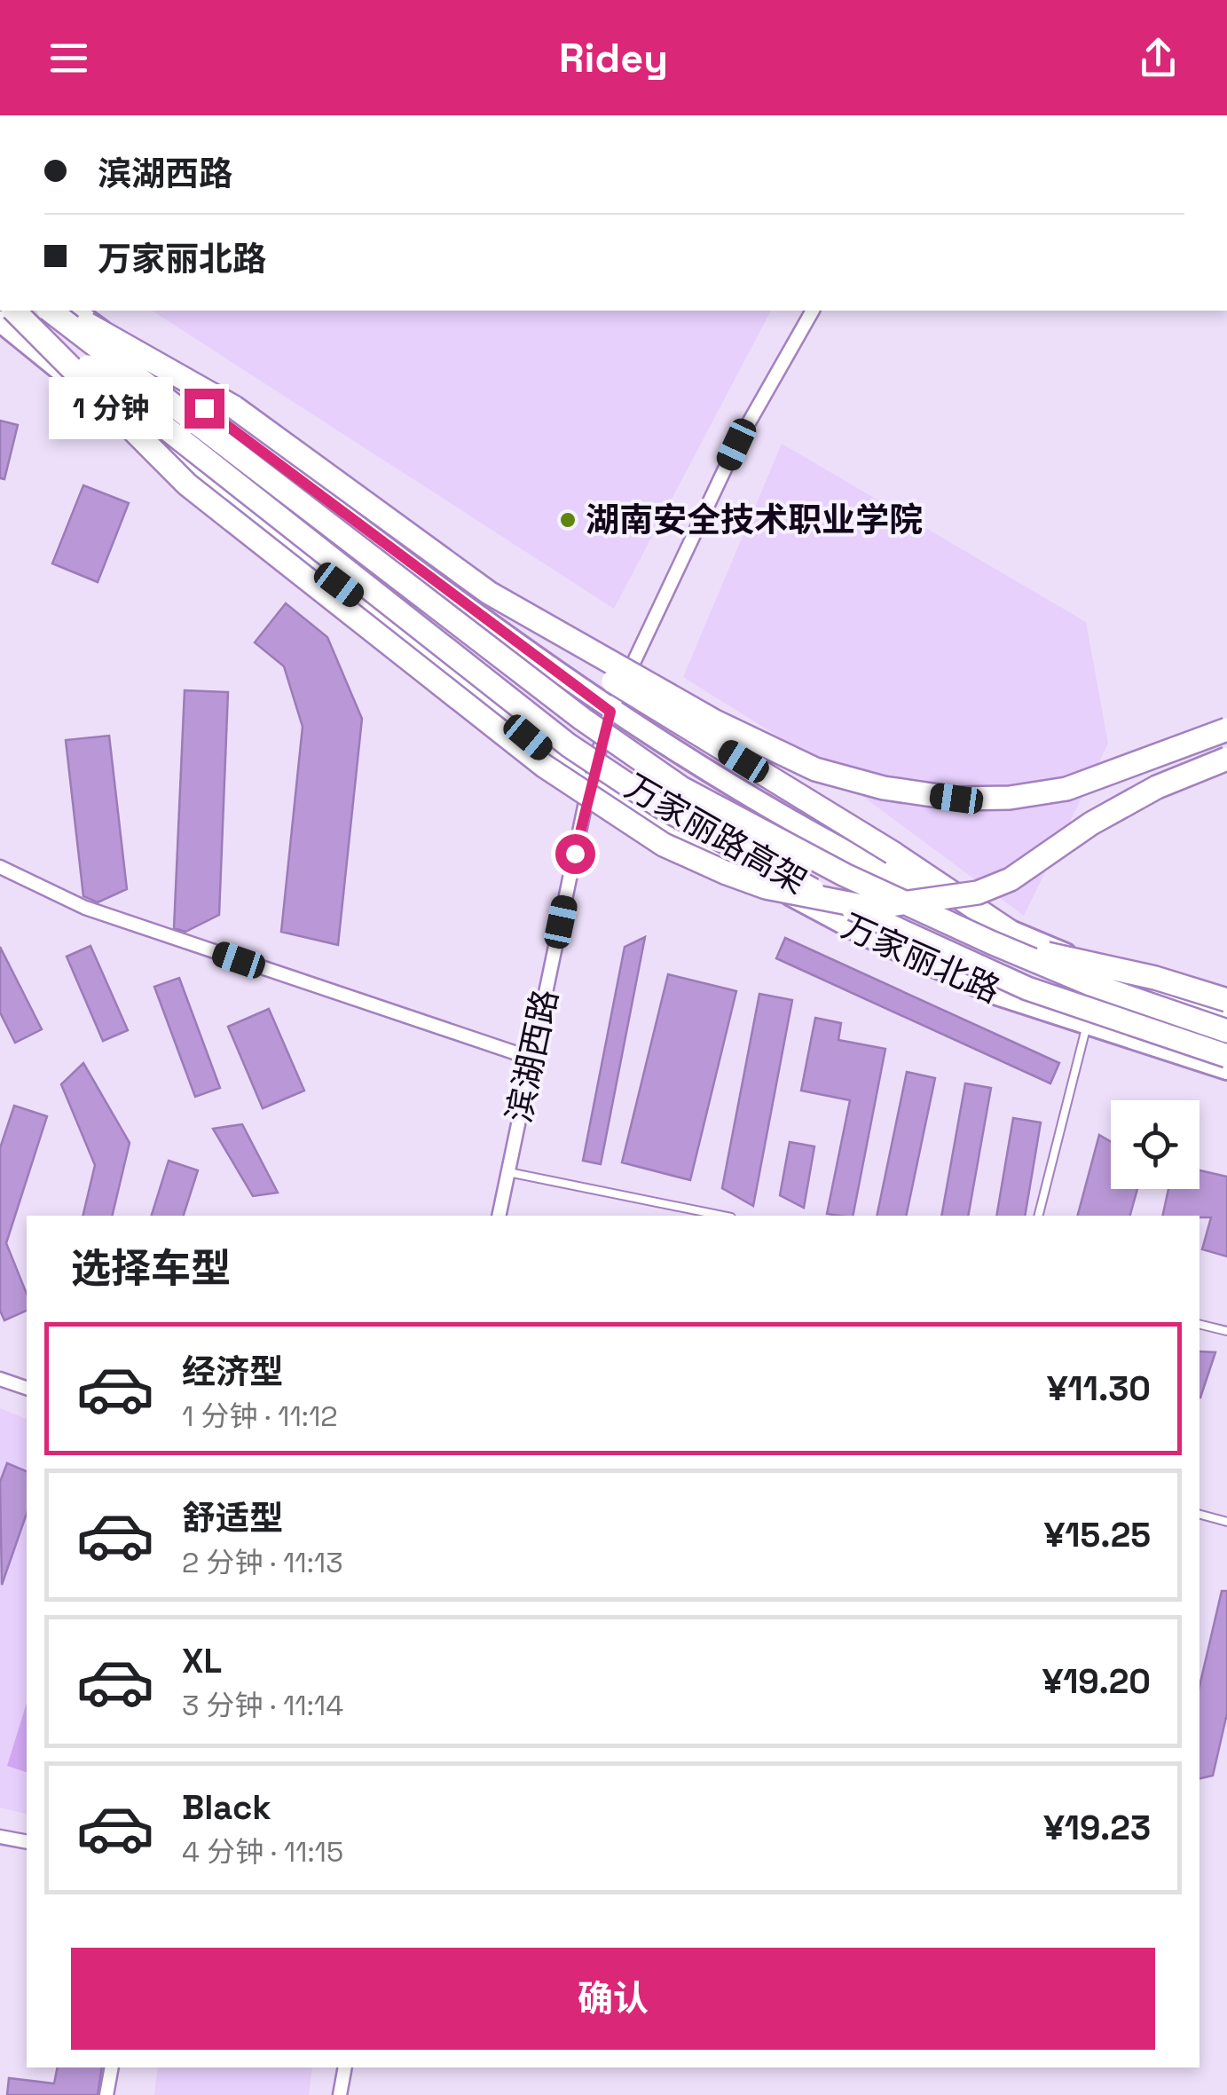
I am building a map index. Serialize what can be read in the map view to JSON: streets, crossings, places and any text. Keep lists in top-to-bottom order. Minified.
{"streets":{"highway":["万家丽路高架"],"main road":["万家丽北路"],"street":["滨湖西路"]},"crossings":[["万家丽路高架","万家丽北路"],["万家丽北路","滨湖西路"]],"places":["湖南安全技术职业学院"],"page":{"header":"Ridey","banner":["滨湖西路","万家丽北路"],"bubble":"1 分钟","heading":"选择车型","list":[{"name":"经济型","note":"1 分钟 · 11:12","value":"¥11.30"},{"name":"舒适型","note":"2 分钟 · 11:13","value":"¥15.25"},{"name":"XL","note":"3 分钟 · 11:14","value":"¥19.20"},{"name":"Black","note":"4 分钟 · 11:15","value":"¥19.23"}],"buttons":"确认"}}
